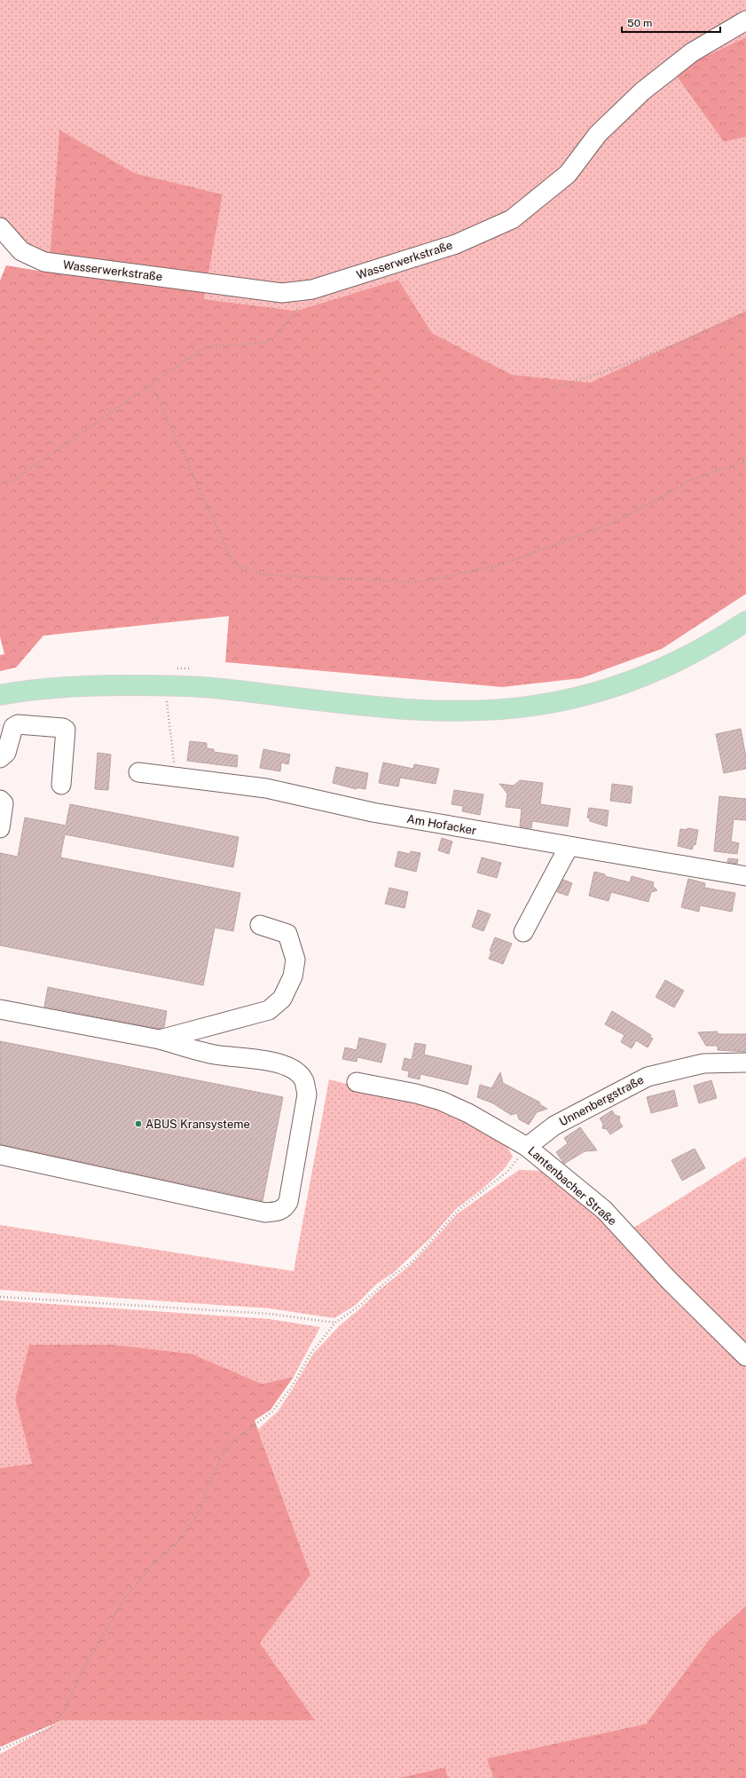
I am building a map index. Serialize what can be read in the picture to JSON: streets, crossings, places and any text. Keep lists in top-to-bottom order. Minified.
{"streets":{"street":["Wasserwerkstraße","Am Hofacker","Unnenbergstraße","Lantenbacher Straße"]},"crossings":[["Unnenbergstraße","Lantenbacher Straße"]],"places":["ABUS Kransysteme"],"scale_bar":"50 m"}
